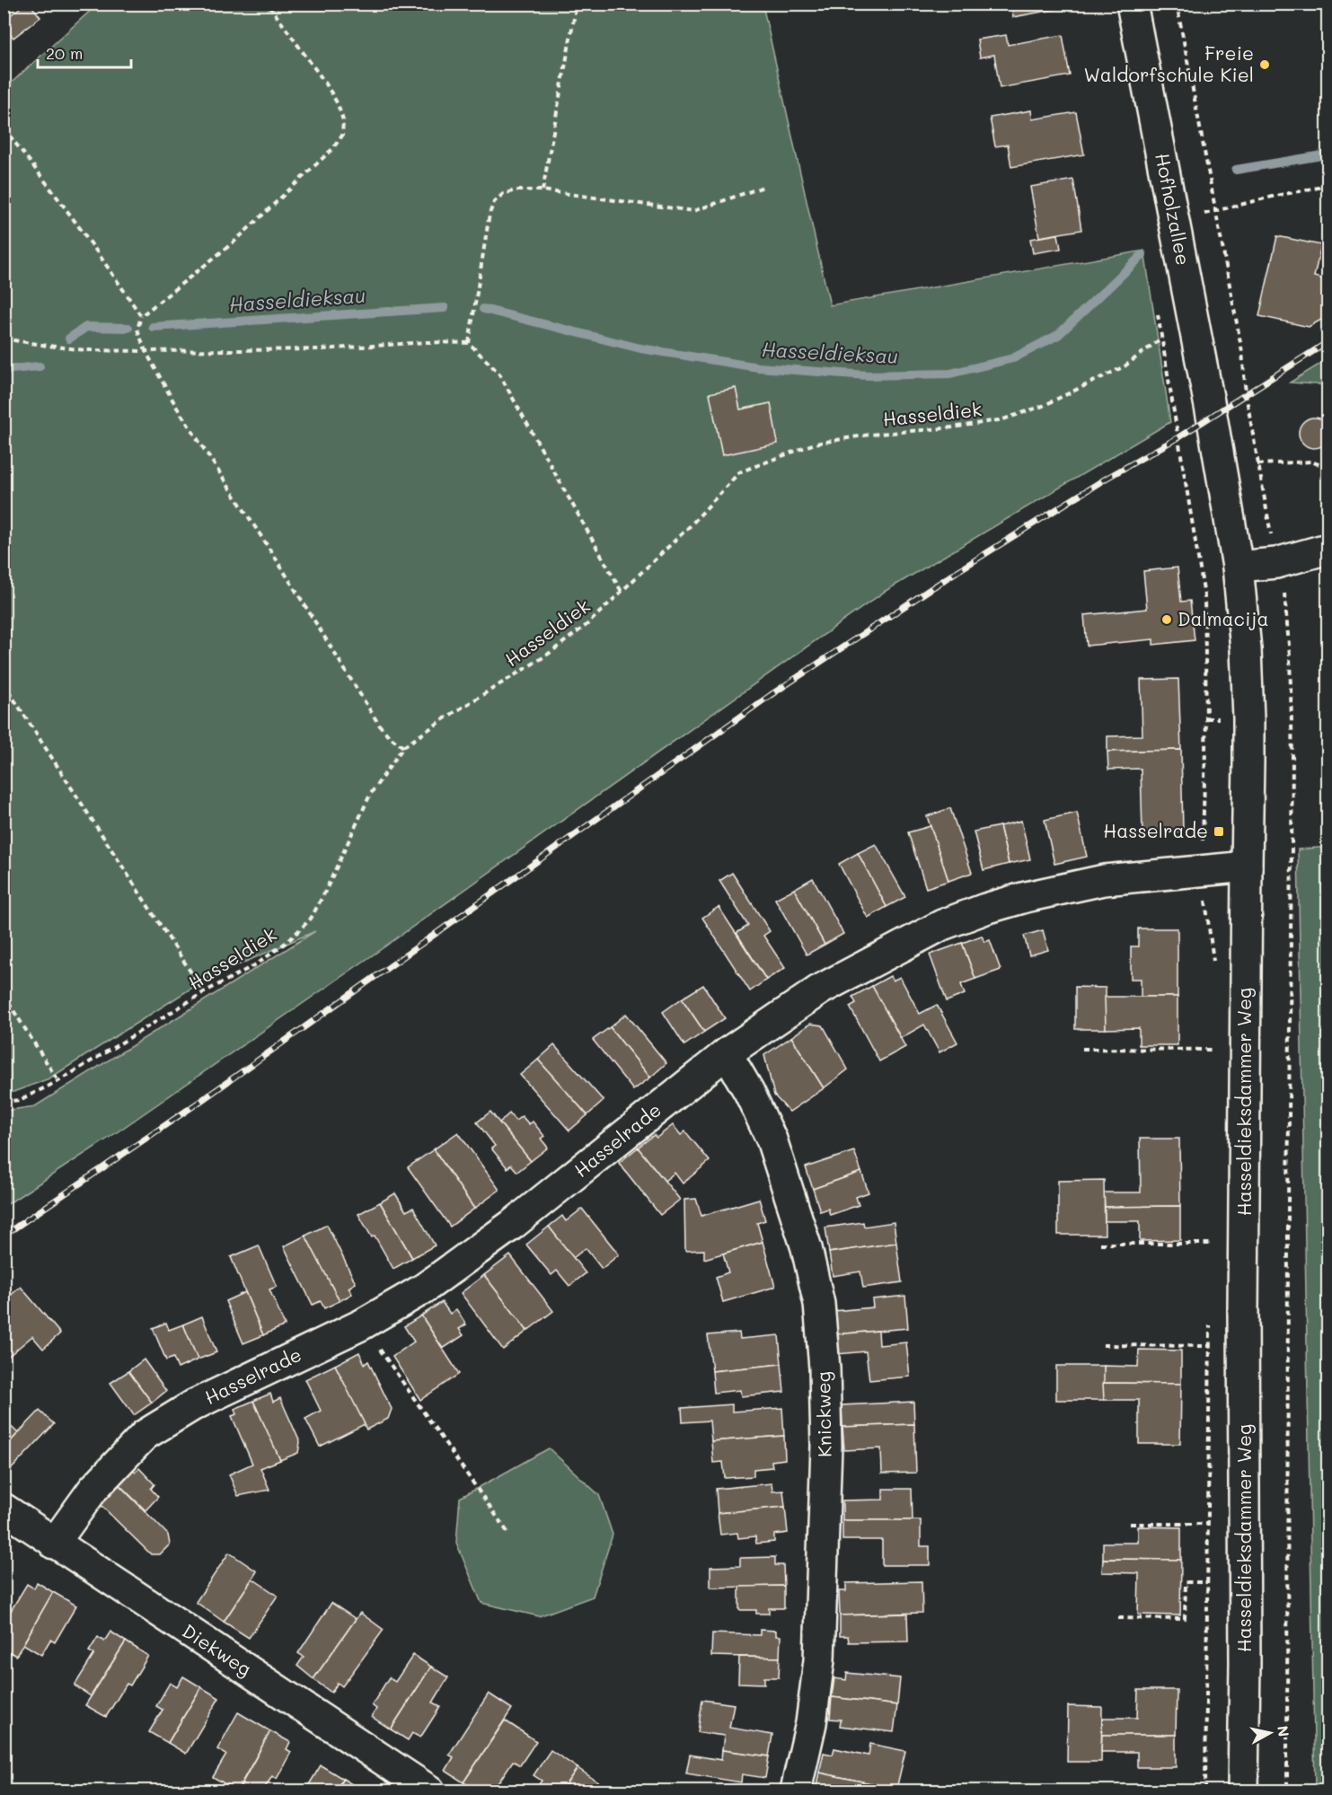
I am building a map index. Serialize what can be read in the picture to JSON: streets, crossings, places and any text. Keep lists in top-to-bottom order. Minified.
{"streets":{"street":["Hofholzallee","Hasseldieksdammer Weg","Hasselrade","Knickweg","Diekweg"],"path":["Hasseldiek"]},"crossings":[["Hofholzallee","Hasseldiek"],["Hofholzallee","Hasseldieksdammer Weg"],["Hasseldieksdammer Weg","Hasselrade"],["Hasselrade","Knickweg"],["Hasselrade","Diekweg"]],"water":["Hasseldieksau"],"places":{"other":["Freie Waldorfschule Kiel","Dalmacija"],"transit":["Hasselrade"]},"scale_bar":"20 m","north":"right"}
